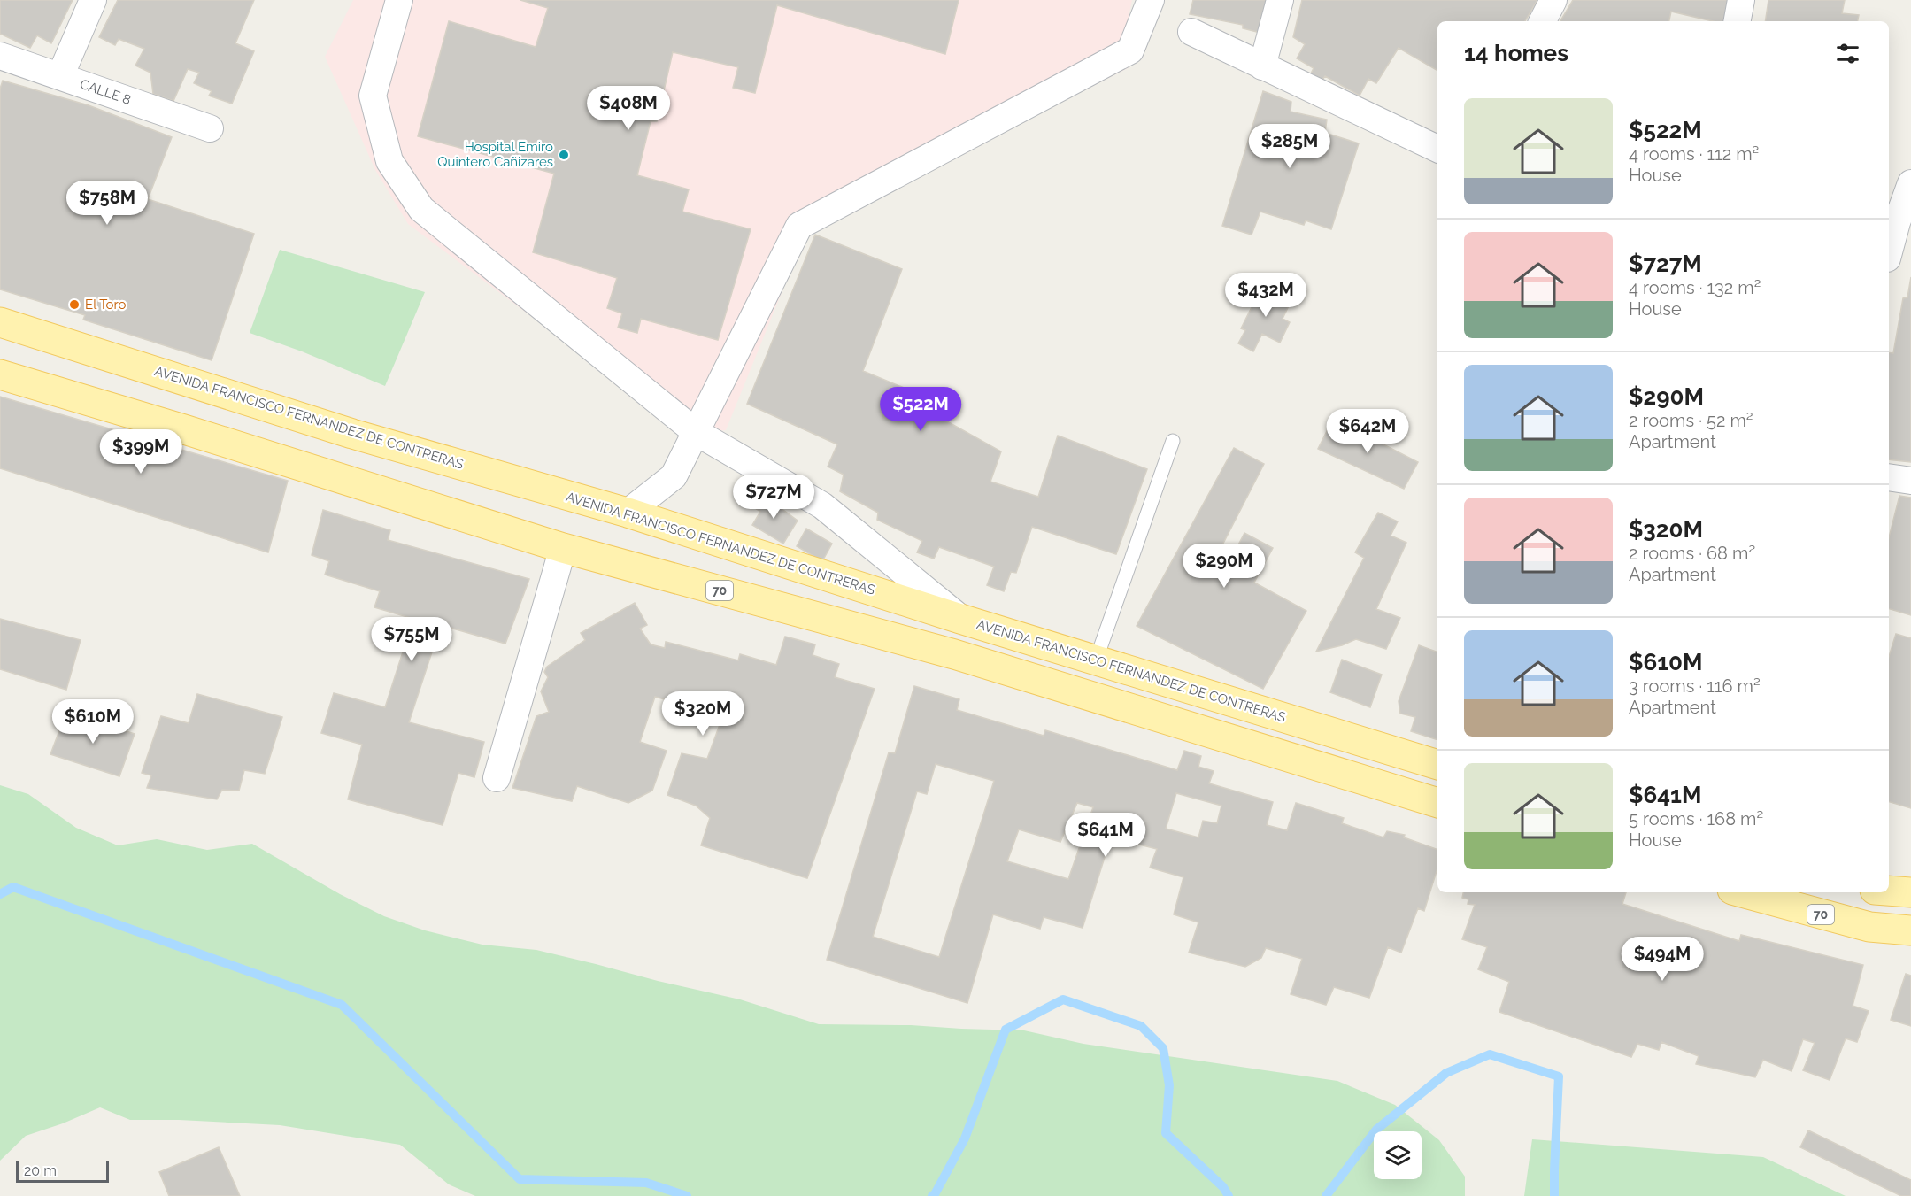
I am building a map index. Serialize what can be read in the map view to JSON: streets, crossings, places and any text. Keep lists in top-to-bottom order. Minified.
{"streets":{"main road":["AVENIDA FRANCISCO FERNANDEZ DE CONTRERAS","70"],"street":["CALLE 8"]},"places":["Hospital Emiro Quintero Cañizares","El Toro"],"scale_bar":"20 m","page":{"heading":"14 homes","list":[{"name":"$522M","note":"4 rooms · 112 m² · House"},{"name":"$727M","note":"4 rooms · 132 m² · House"},{"name":"$290M","note":"2 rooms · 52 m² · Apartment"},{"name":"$320M","note":"2 rooms · 68 m² · Apartment"},{"name":"$610M","note":"3 rooms · 116 m² · Apartment"},{"name":"$641M","note":"5 rooms · 168 m² · House"}],"price":["$408M","$285M","$758M","$432M","$522M","$642M","$399M","$727M","$290M","$755M","$320M","$610M","$641M","$494M"],"scale":"20 m"}}
